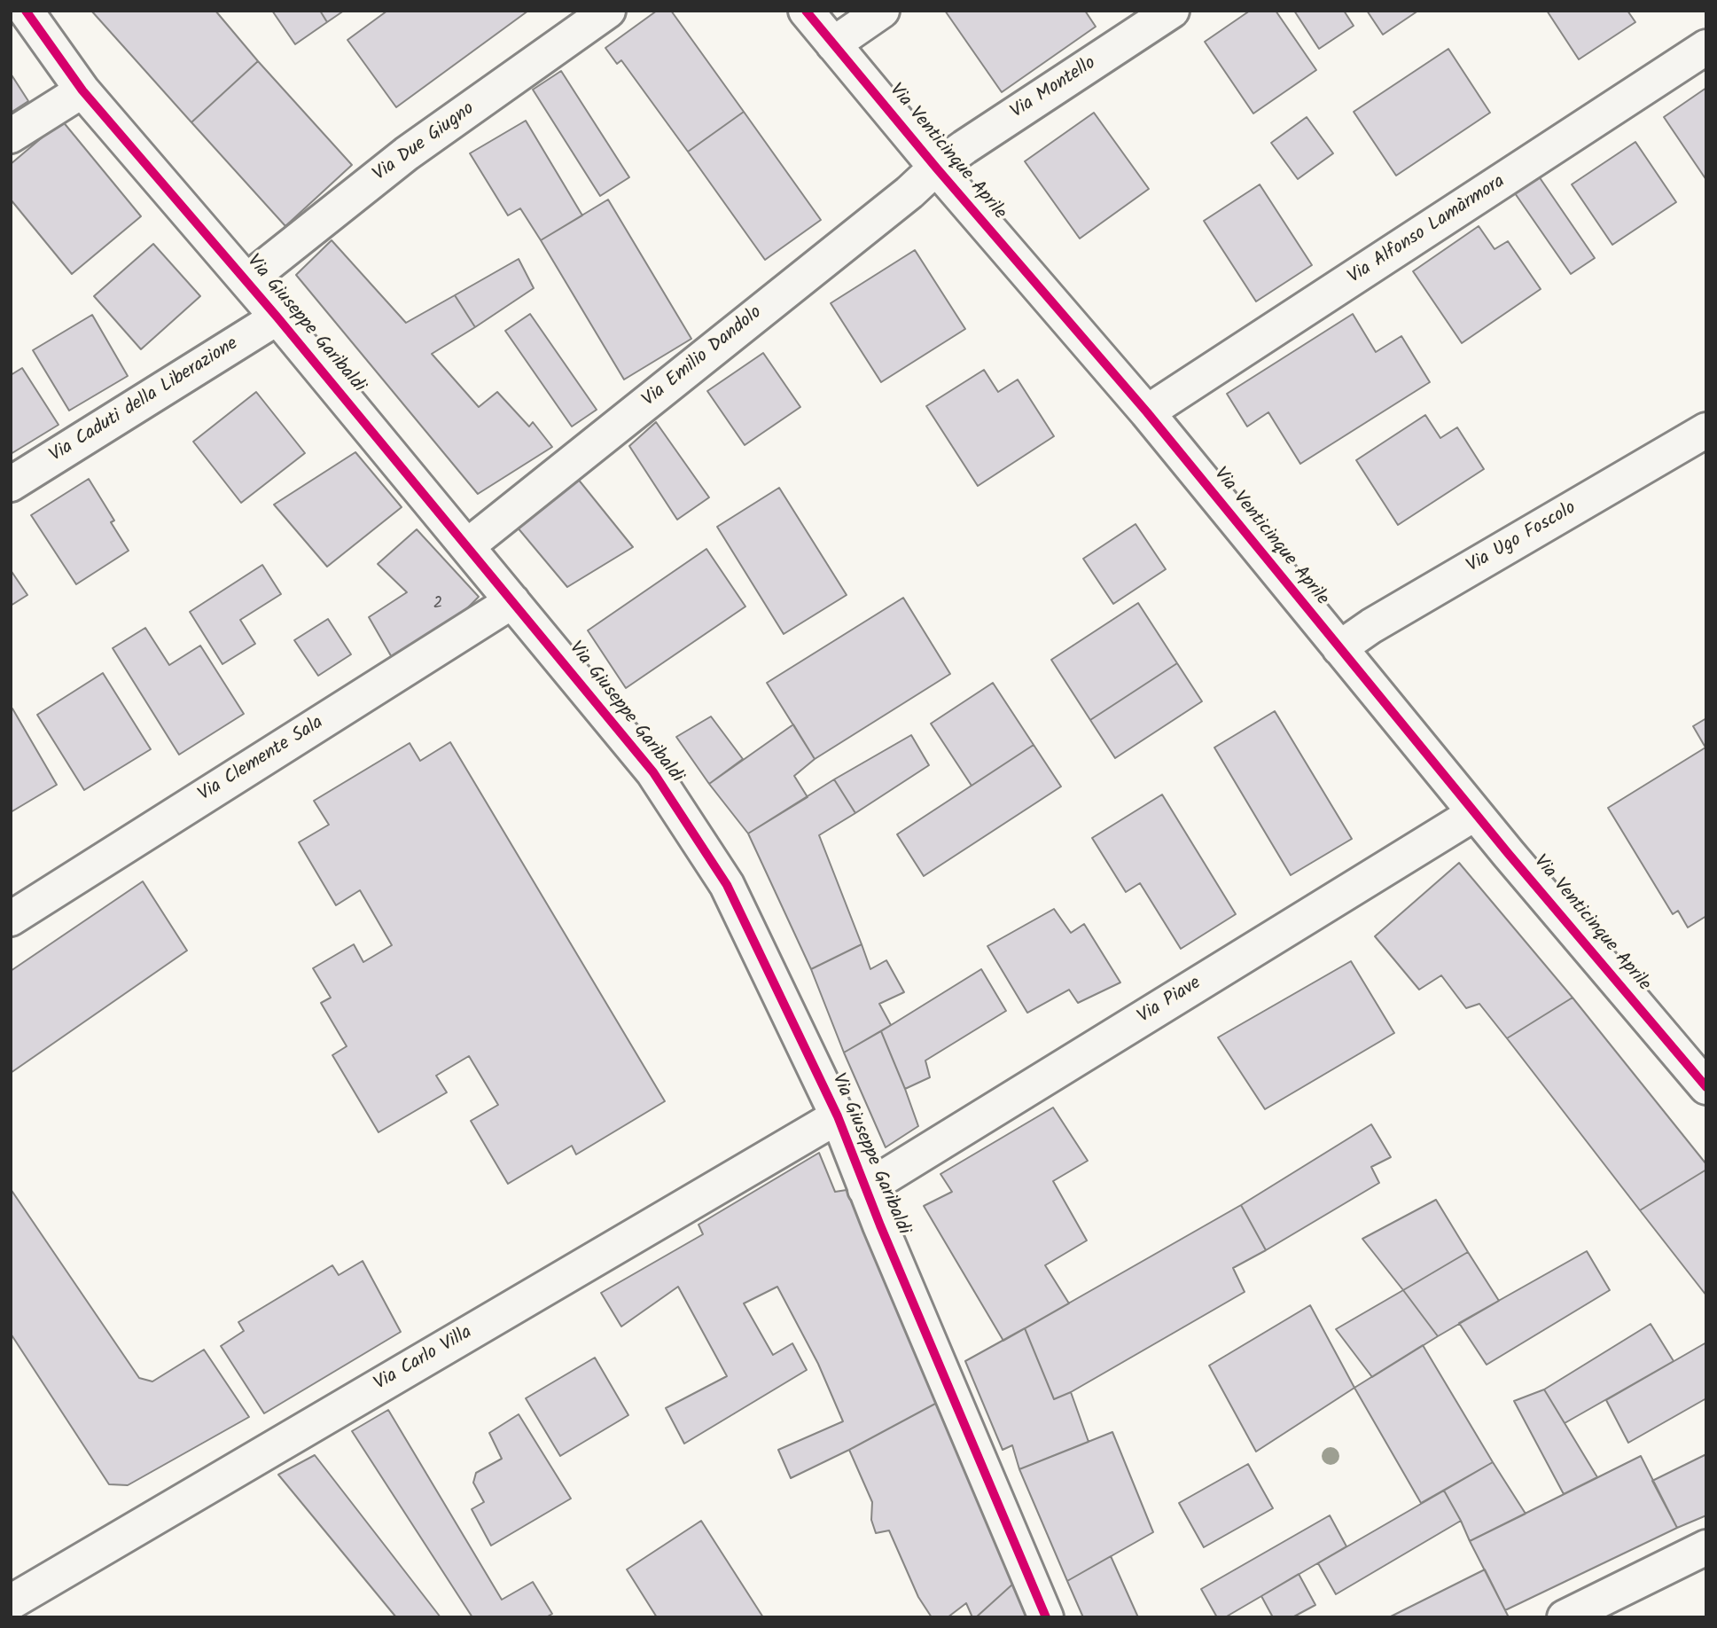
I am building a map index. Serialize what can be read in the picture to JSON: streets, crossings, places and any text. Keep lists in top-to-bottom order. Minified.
{"streets":{"street":["Via Montello","Via Due Giugno","Via Venticinque Aprile","Via Alfonso Lamàrmora","Via Giuseppe Garibaldi","Via Emilio Dandolo","Via Caduti della Liberazione","Via Ugo Foscolo","Via Clemente Sala","Via Piave","Via Carlo Villa"]},"crossings":[["Via Montello","Via Venticinque Aprile"],["Via Montello","Via Emilio Dandolo"],["Via Due Giugno","Via Giuseppe Garibaldi"],["Via Venticinque Aprile","Via Alfonso Lamàrmora"],["Via Venticinque Aprile","Via Emilio Dandolo"],["Via Venticinque Aprile","Via Ugo Foscolo"],["Via Venticinque Aprile","Via Piave"],["Via Giuseppe Garibaldi","Via Emilio Dandolo"],["Via Giuseppe Garibaldi","Via Caduti della Liberazione"],["Via Giuseppe Garibaldi","Via Clemente Sala"],["Via Giuseppe Garibaldi","Via Piave"],["Via Giuseppe Garibaldi","Via Carlo Villa"]],"house_numbers":["2"]}
